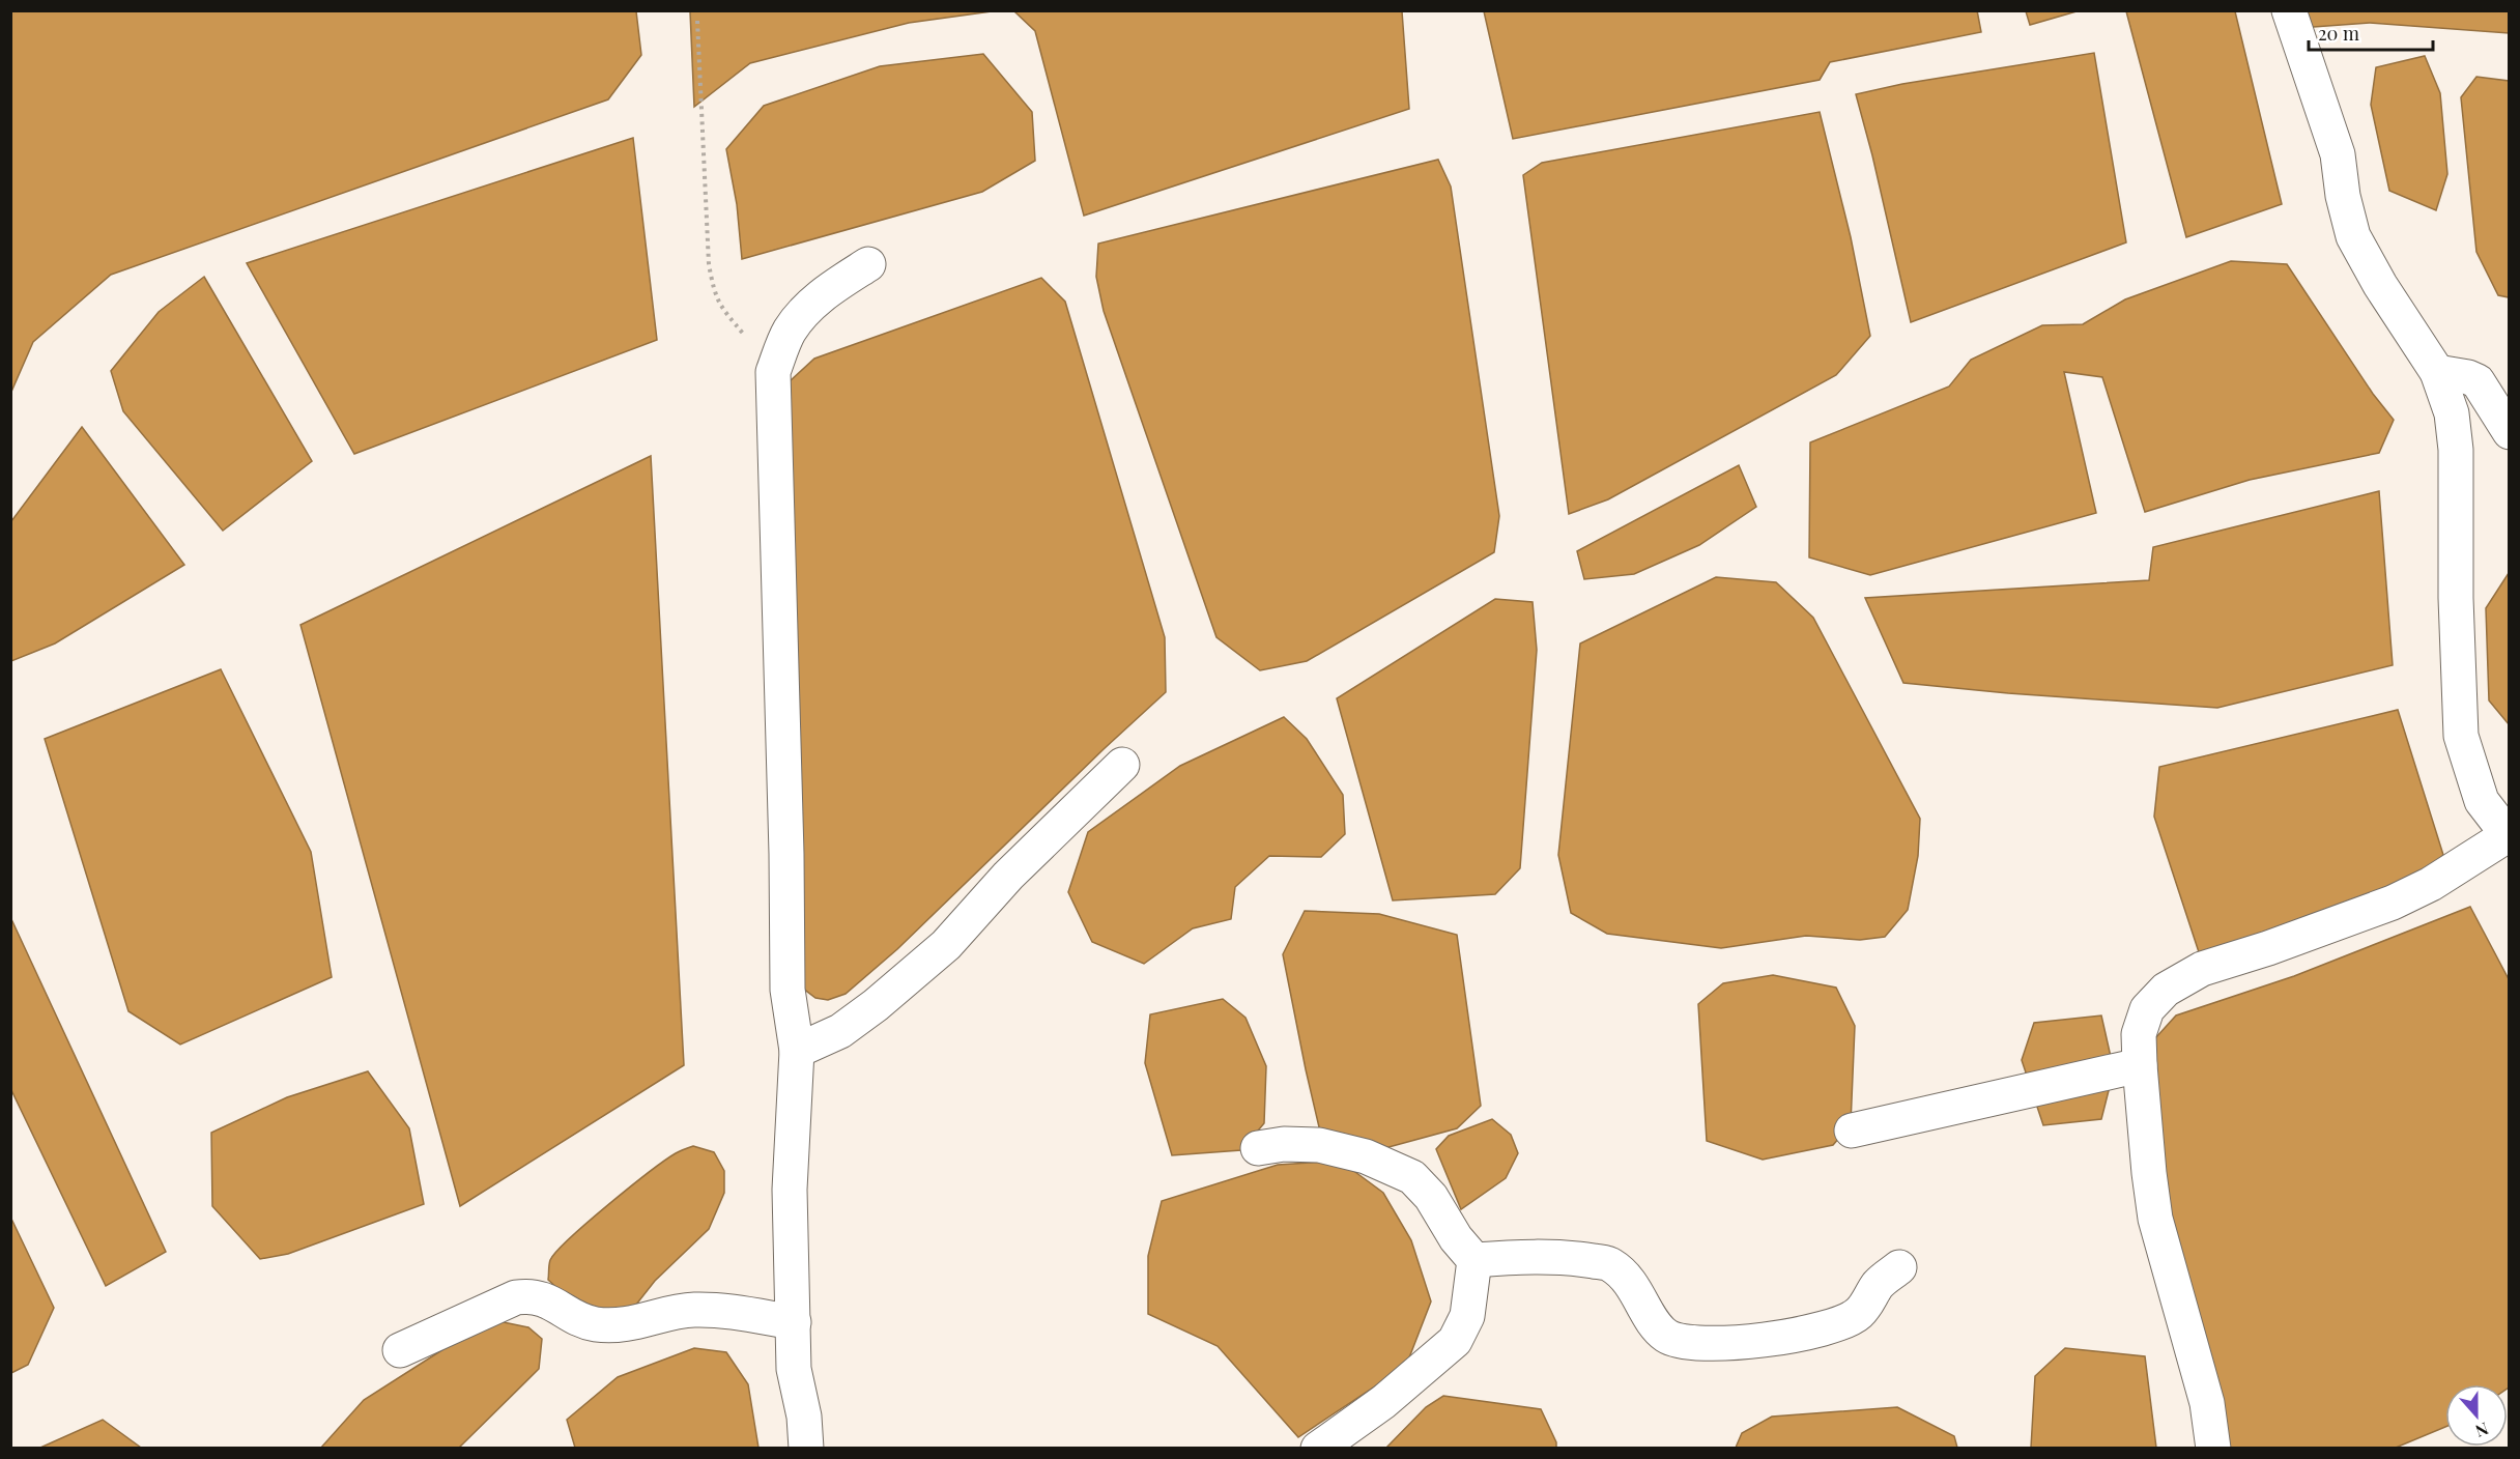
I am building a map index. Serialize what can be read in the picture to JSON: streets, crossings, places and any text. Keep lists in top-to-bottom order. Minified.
{"scale_bar":"20 m","north":"bottom"}
